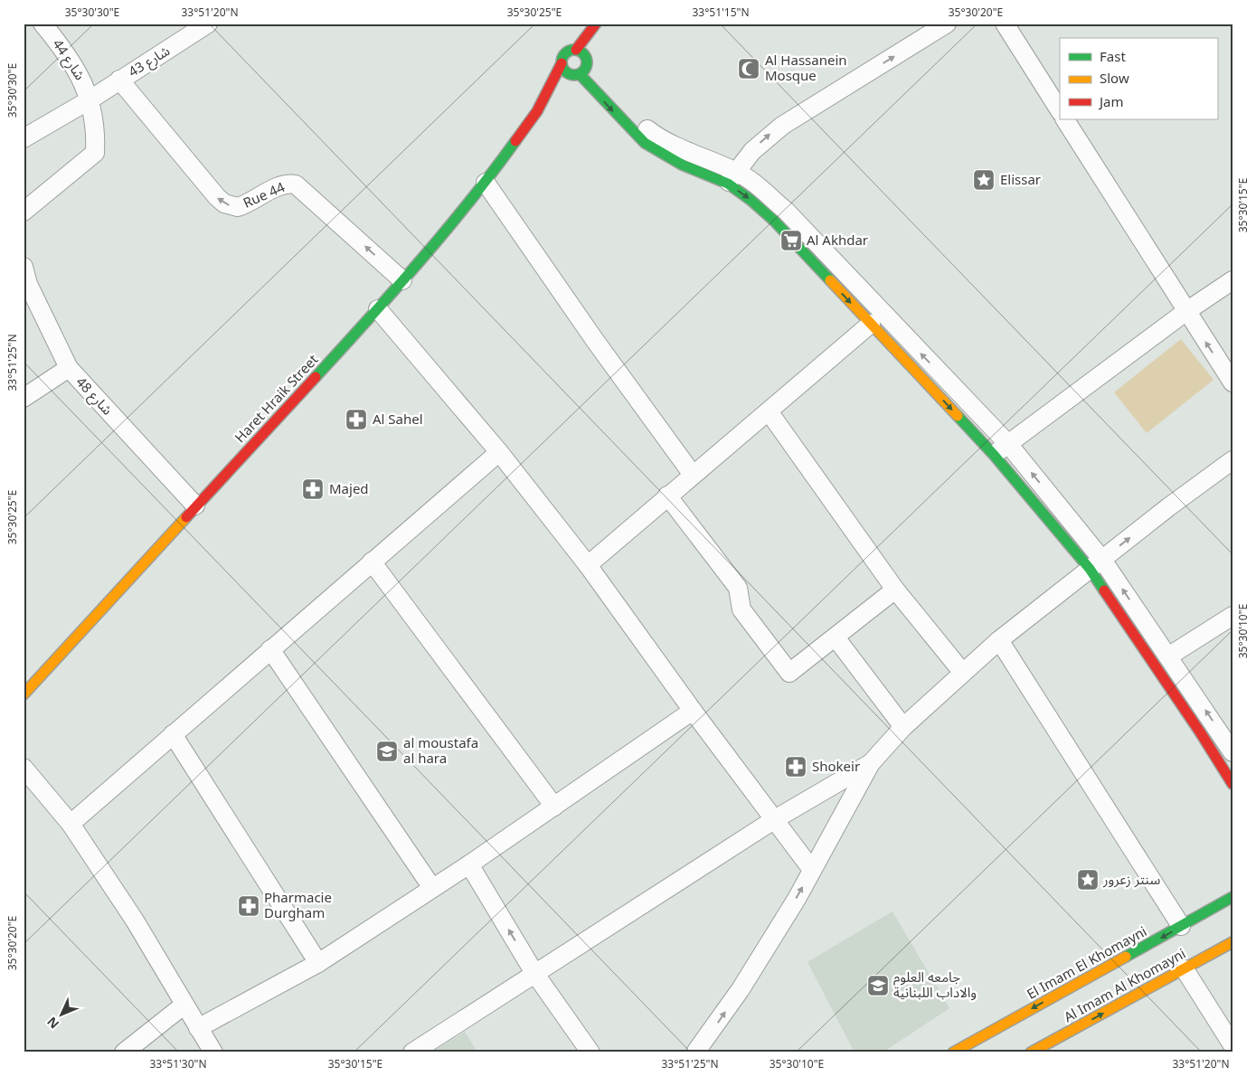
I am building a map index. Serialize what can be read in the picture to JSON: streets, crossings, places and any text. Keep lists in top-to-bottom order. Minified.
{"streets":{"main road":["Haret Hraik Street","El Imam El Khomayni","Al Imam Al Khomayni"],"street":["شارع 44","شارع 43","Rue 44","شارع 48"]},"crossings":[["شارع 44","شارع 43"],["شارع 43","Rue 44"],["Rue 44","Haret Hraik Street"],["شارع 48","Haret Hraik Street"]],"one_way":["Rue 44","El Imam El Khomayni","Al Imam Al Khomayni"],"places":{"mosque":["Al Hassanein Mosque"],"place":["Elissar","سنتر زعرور"],"supermarket":["Al Akhdar"],"pharmacy":["Al Sahel","Majed","Shokeir","Pharmacie Durgham"],"school or university":["al moustafa al hara","جامعه العلوم والاداب اللبنانية"]},"legend":["Fast","Slow","Jam"],"north":"bottom left","coordinates":["35°30'30\"E","33°51'20\"N","35°30'25\"E","33°51'15\"N","35°30'20\"E","35°30'15\"E","33°51'25\"N","35°30'10\"E","33°51'30\"N"]}
